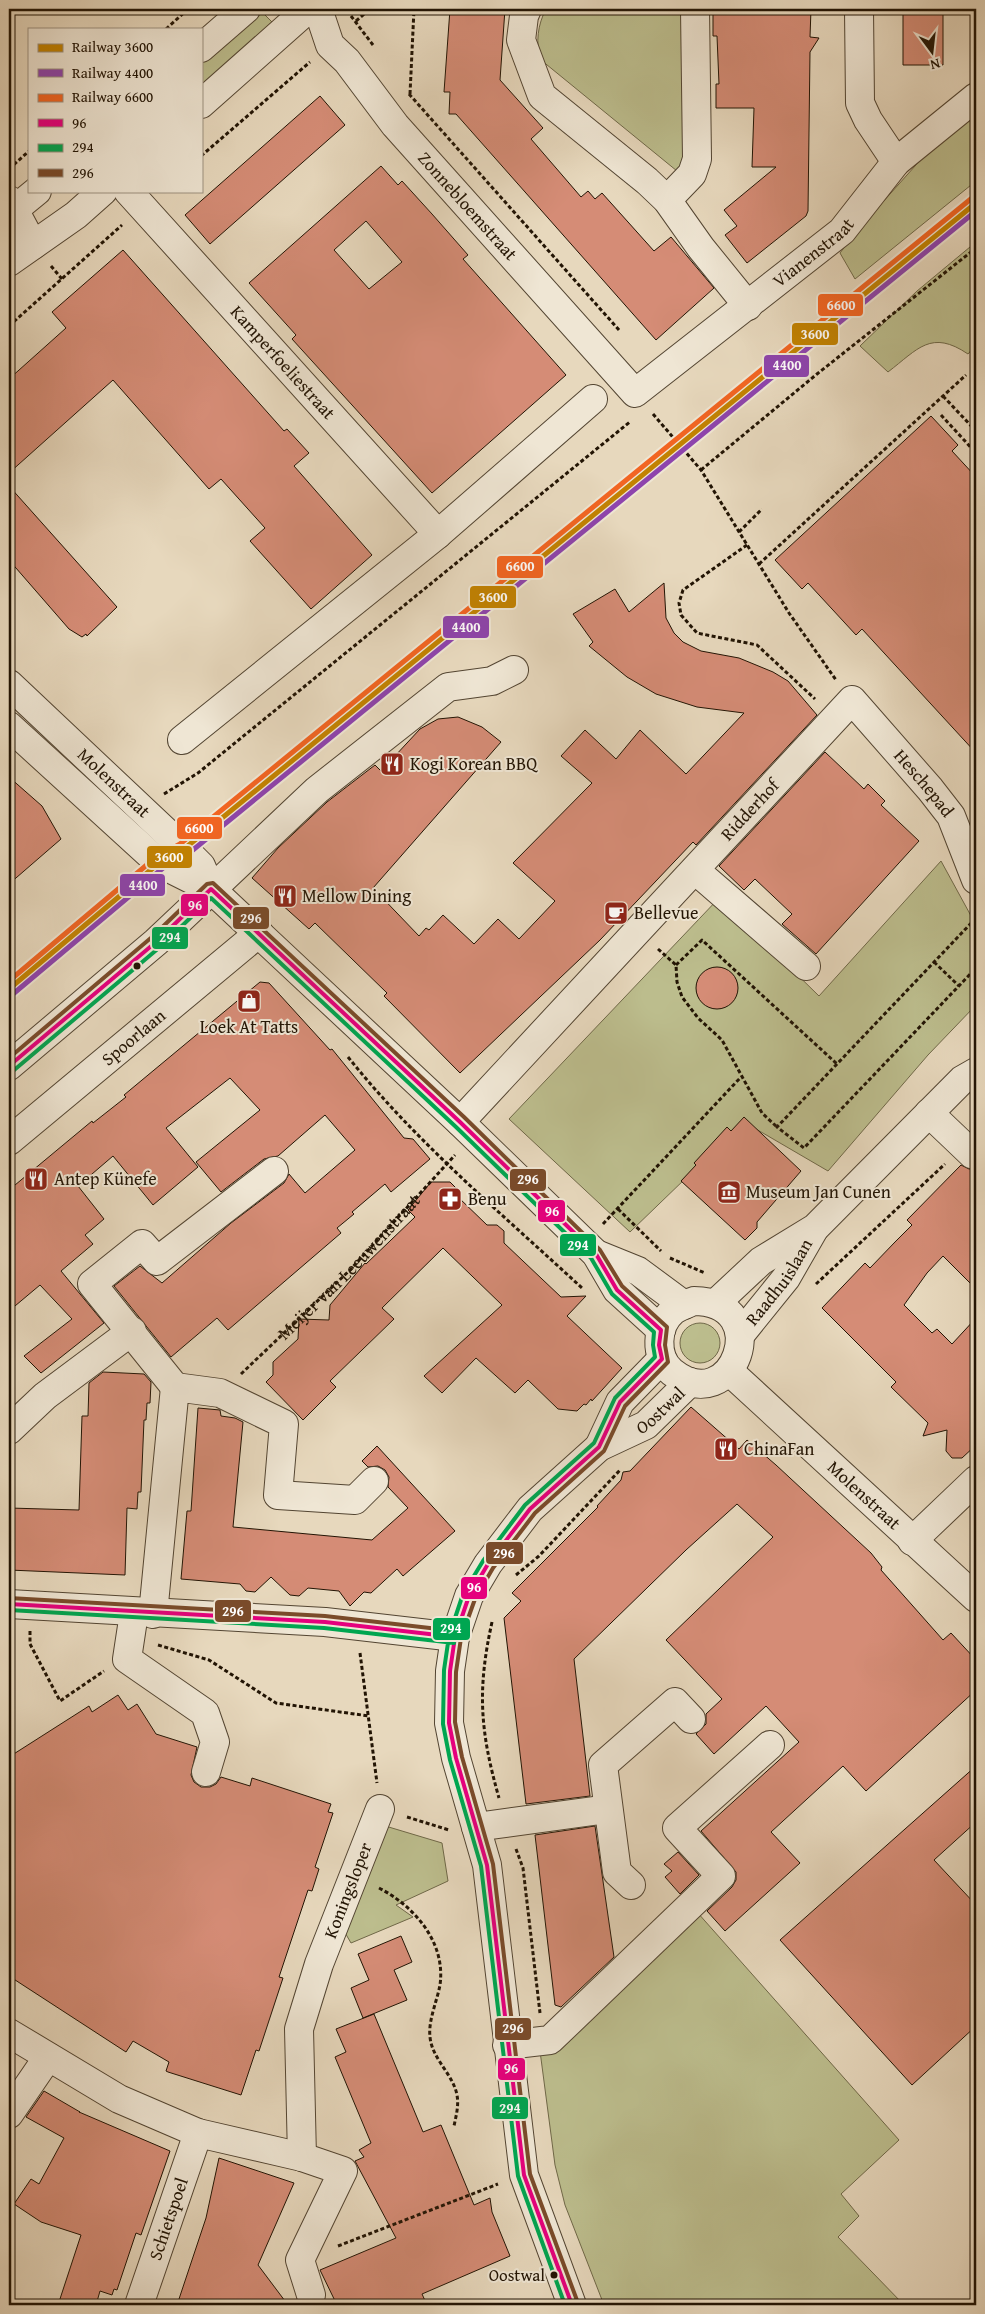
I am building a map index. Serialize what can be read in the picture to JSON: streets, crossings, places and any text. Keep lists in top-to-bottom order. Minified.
{"streets":{"street":["Zonnebloemstraat","Vianenstraat","Kamperfoeliestraat","Molenstraat","Heschepad","Ridderhof","Spoorlaan","Raadhuislaan","Oostwal","Koningsloper","Schietspoel"],"path":["Meijer van Leeuwenstraat"]},"crossings":[["Zonnebloemstraat","Vianenstraat"],["Molenstraat","Ridderhof"],["Molenstraat","Spoorlaan"],["Molenstraat","Meijer van Leeuwenstraat"],["Molenstraat","Raadhuislaan"],["Molenstraat","Oostwal"],["Heschepad","Ridderhof"],["Ridderhof","Meijer van Leeuwenstraat"],["Raadhuislaan","Oostwal"]],"places":{"restaurant":["Kogi Korean BBQ","Mellow Dining","Antep Künefe","ChinaFan"],"cafe":["Bellevue"],"shop":["Loek At Tatts"],"museum":["Museum Jan Cunen"],"pharmacy":["Benu"],"other":["Oostwal"]},"lines":["rail line 6600","rail line 3600","rail line 4400","transit line 296","transit line 96","transit line 294"],"legend":["Railway 3600","Railway 4400","Railway 6600","96","294","296"],"north":"bottom"}
